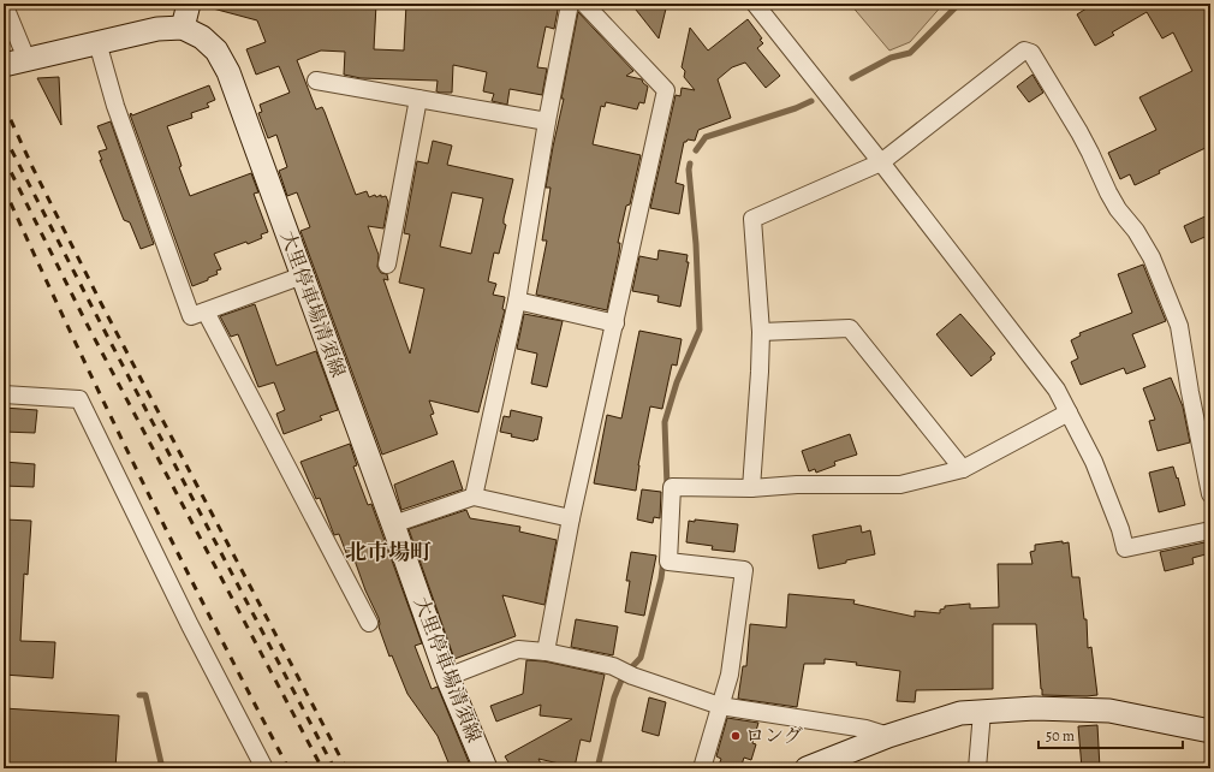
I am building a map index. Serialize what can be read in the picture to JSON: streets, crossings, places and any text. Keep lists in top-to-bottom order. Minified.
{"streets":{"main road":["大里停車場清須線"]},"districts":["北市場町"],"places":["ロング"],"scale_bar":"50 m"}
